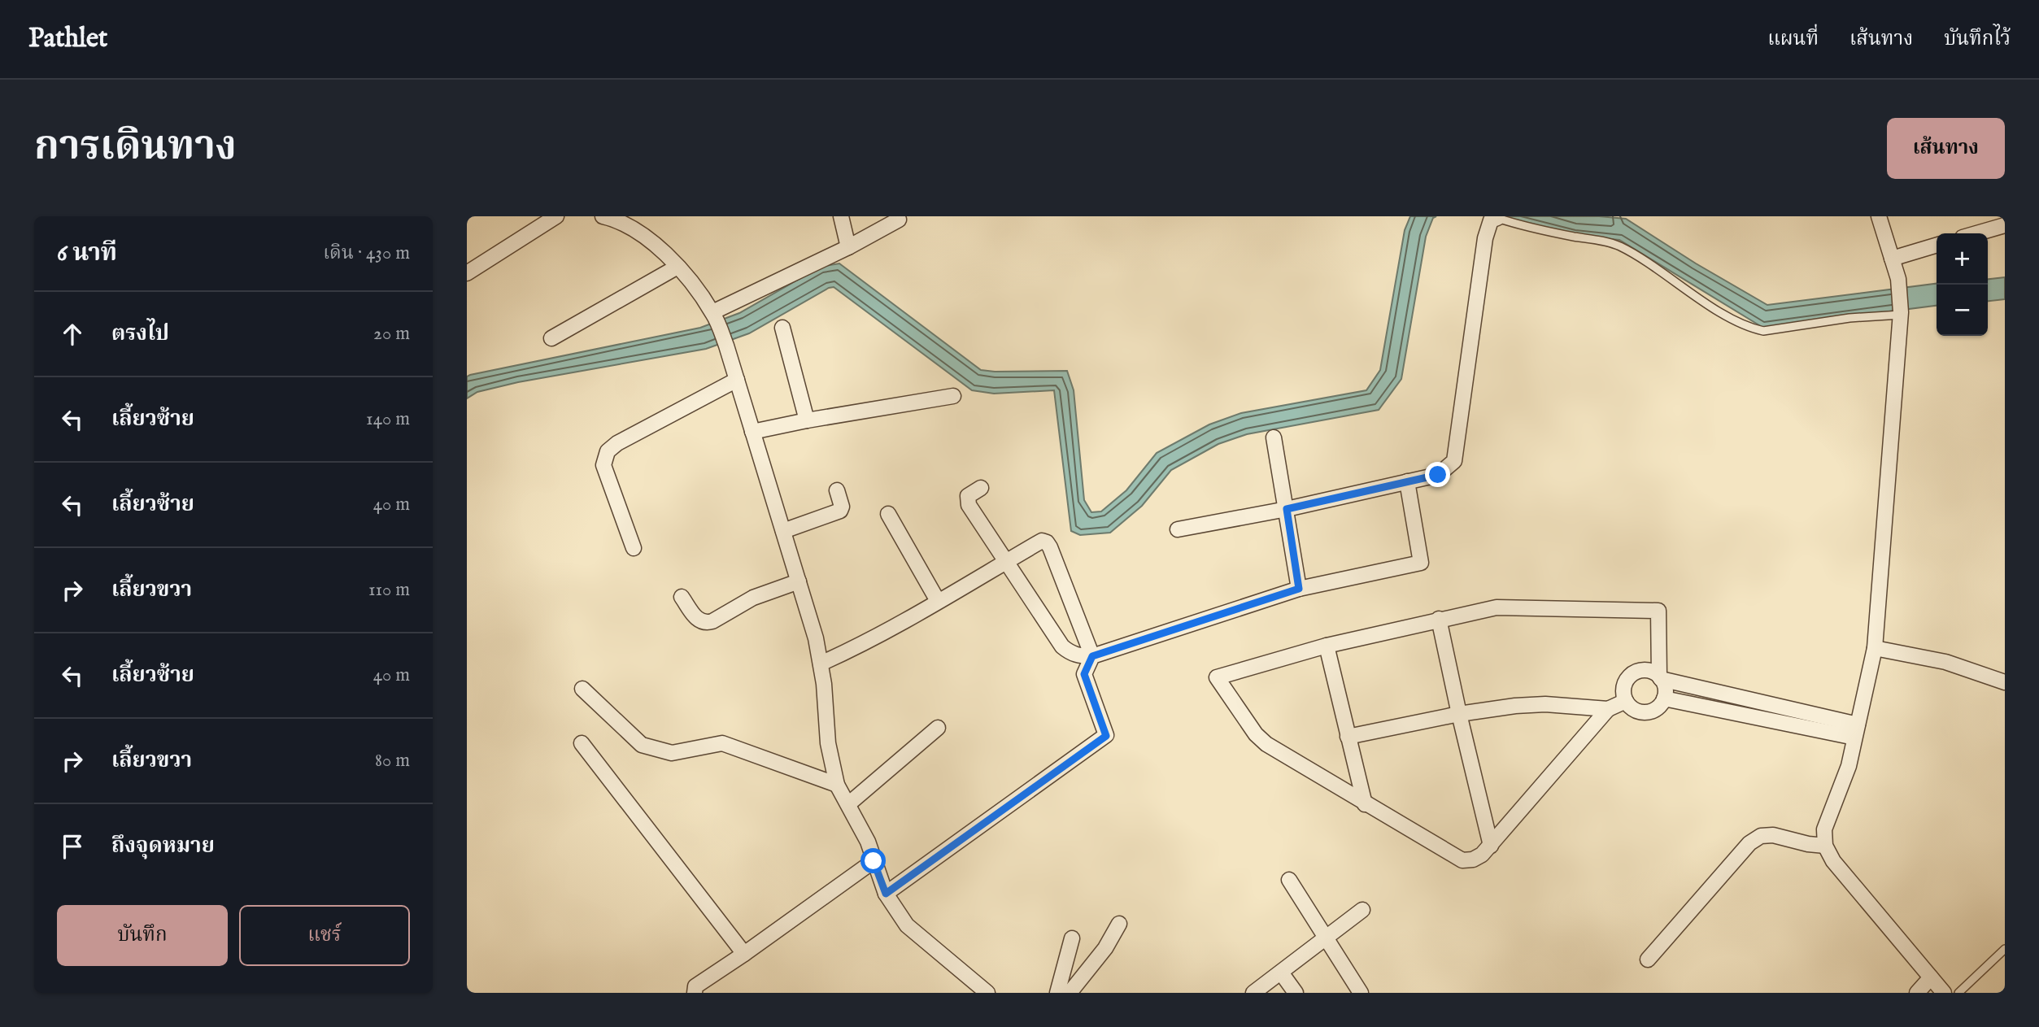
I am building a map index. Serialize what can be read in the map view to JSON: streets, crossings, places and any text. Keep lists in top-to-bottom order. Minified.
{"page":{"header":"Pathlet","nav":["แผนที่","เส้นทาง","บันทึกไว้"],"title":"การเดินทาง","buttons":["เส้นทาง",["บันทึก","แชร์"]],"heading":["6 นาที","เดิน · 430 m"],"map_buttons":["+","−"],"list":[["ตรงไป","20 m"],["เลี้ยวซ้าย","140 m"],["เลี้ยวซ้าย","40 m"],["เลี้ยวขวา","110 m"],["เลี้ยวซ้าย","40 m"],["เลี้ยวขวา","80 m"],"ถึงจุดหมาย"]}}
